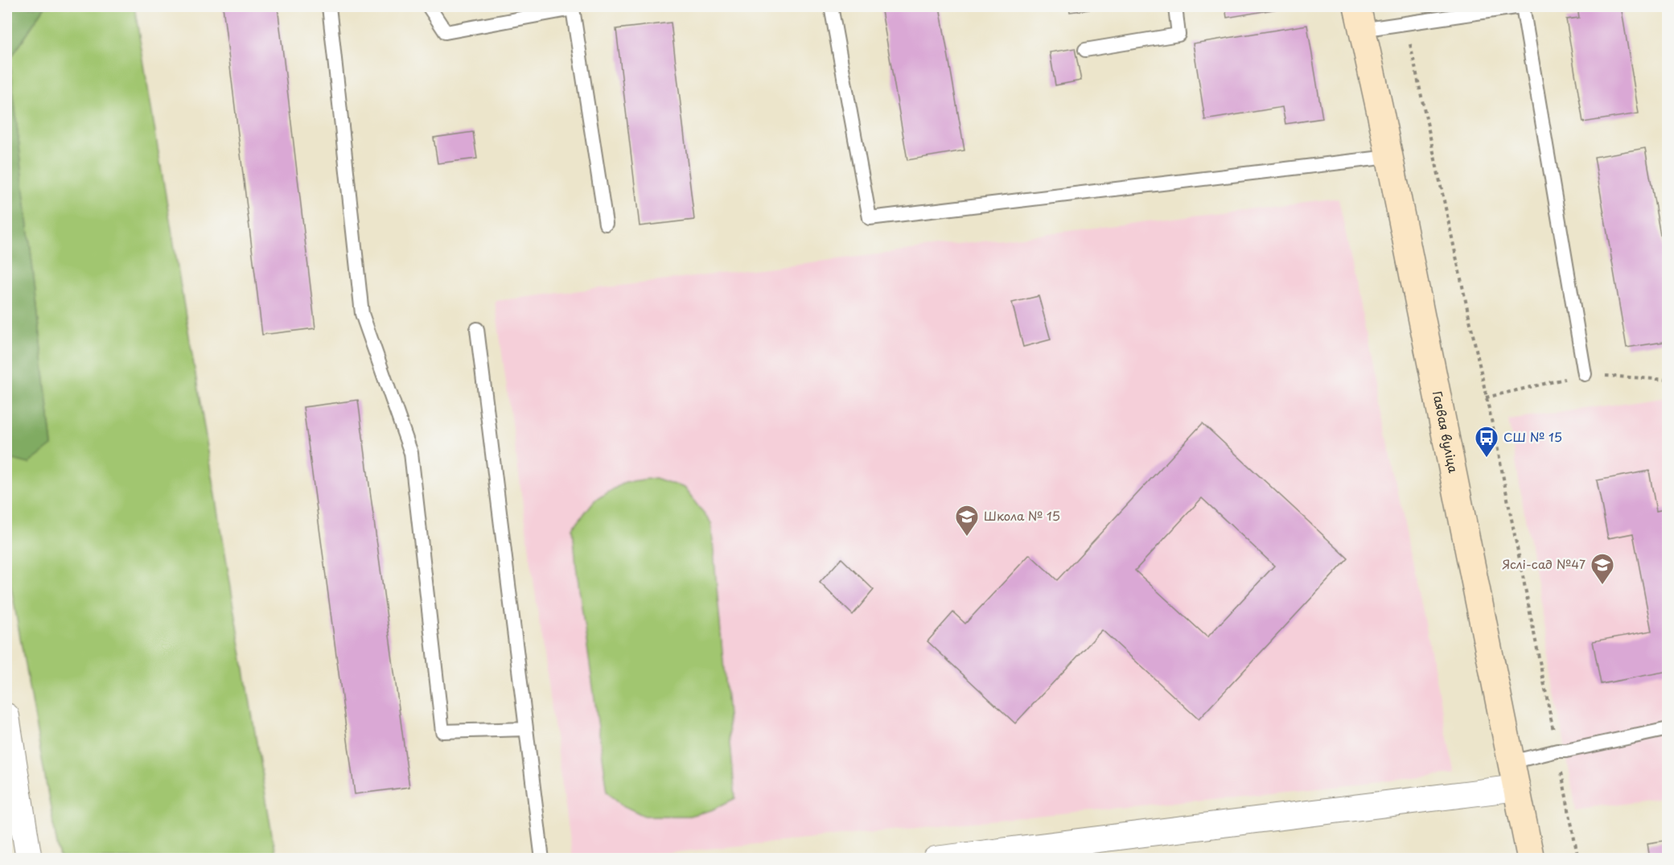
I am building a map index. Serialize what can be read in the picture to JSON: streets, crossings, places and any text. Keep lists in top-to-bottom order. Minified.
{"streets":{"main road":["Гаявая вуліца"]},"places":{"bus stop":["СШ № 15"],"school or university":["Школа № 15","Яслі-сад №47"]}}
